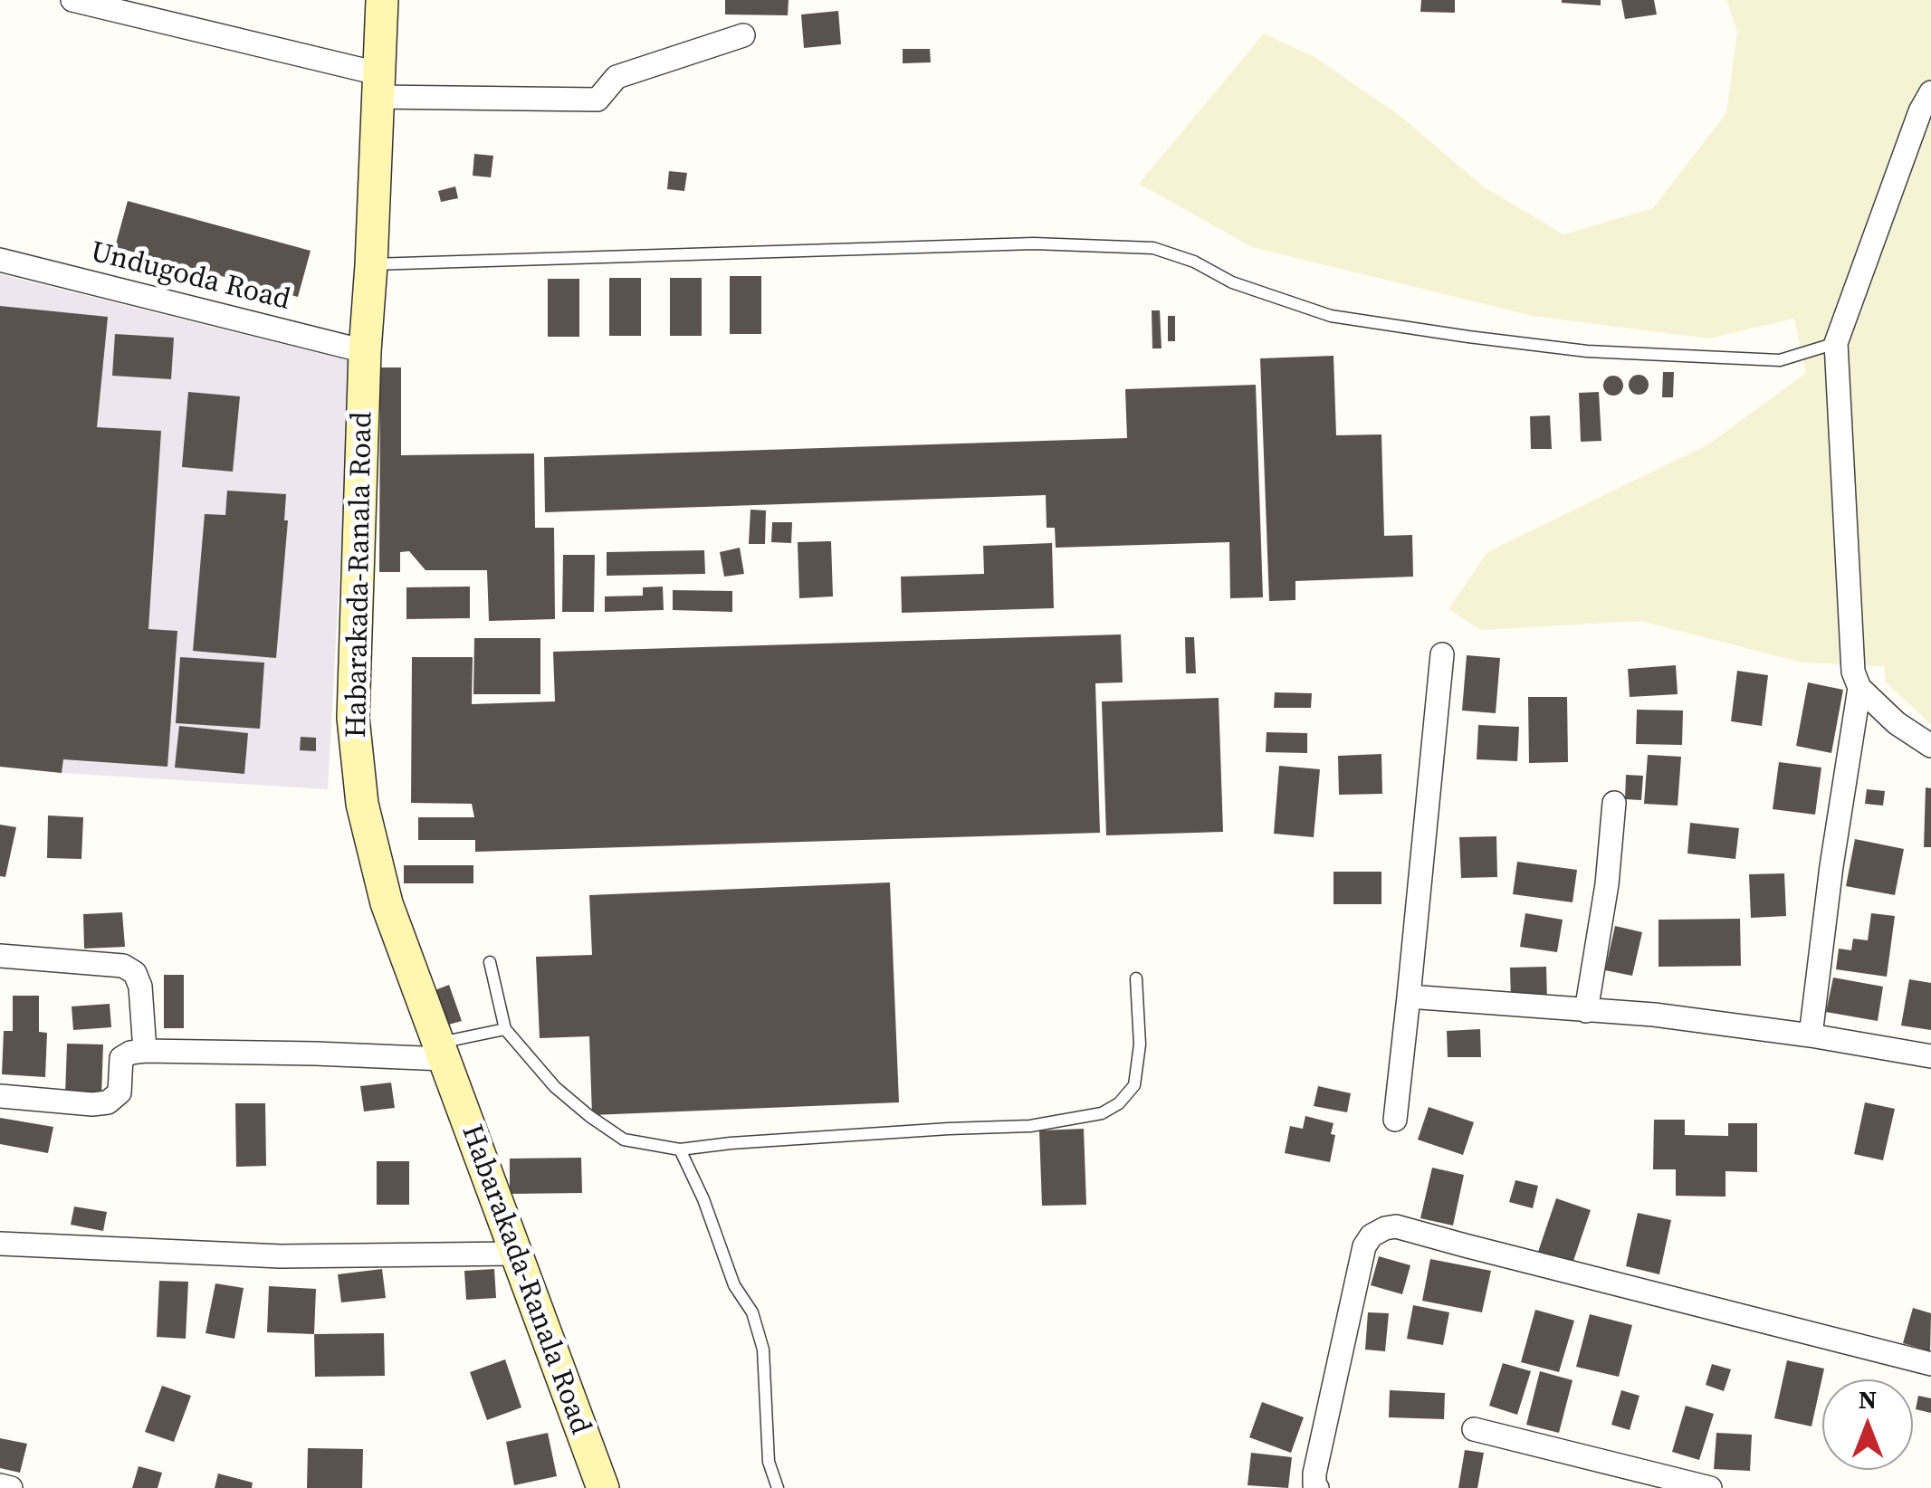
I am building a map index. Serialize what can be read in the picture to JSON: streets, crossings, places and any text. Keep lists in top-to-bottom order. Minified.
{"streets":{"main road":["Habarakada-Ranala Road"],"street":["Undugoda Road"]},"crossings":[["Undugoda Road","Habarakada-Ranala Road"]],"north":"top"}
